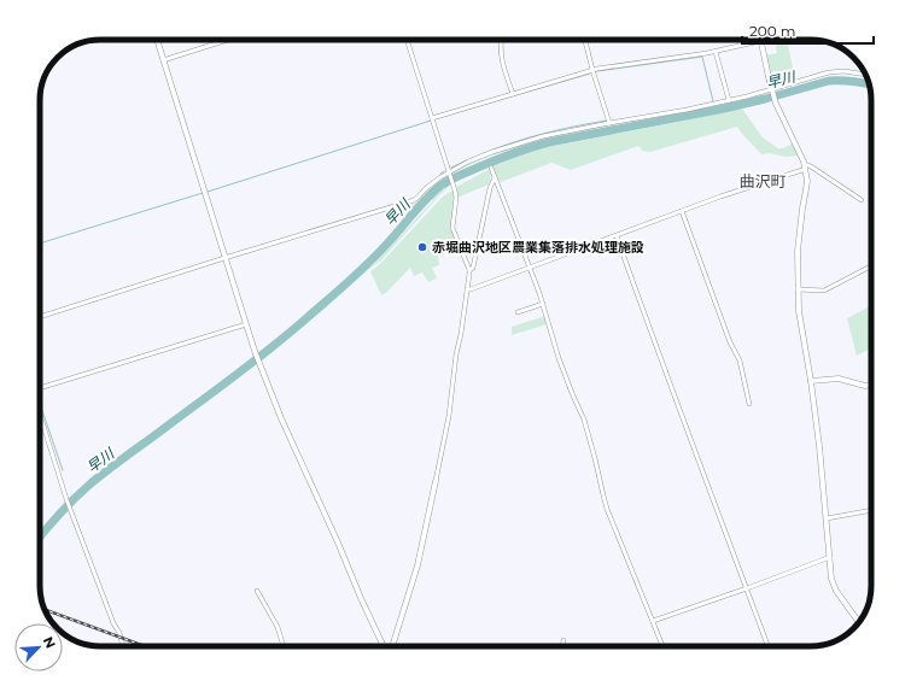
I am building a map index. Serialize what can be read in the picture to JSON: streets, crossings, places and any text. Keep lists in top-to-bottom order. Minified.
{"districts":["曲沢町"],"water":["早川"],"places":["赤堀曲沢地区農業集落排水処理施設"],"scale_bar":"200 m","north":"top right"}
